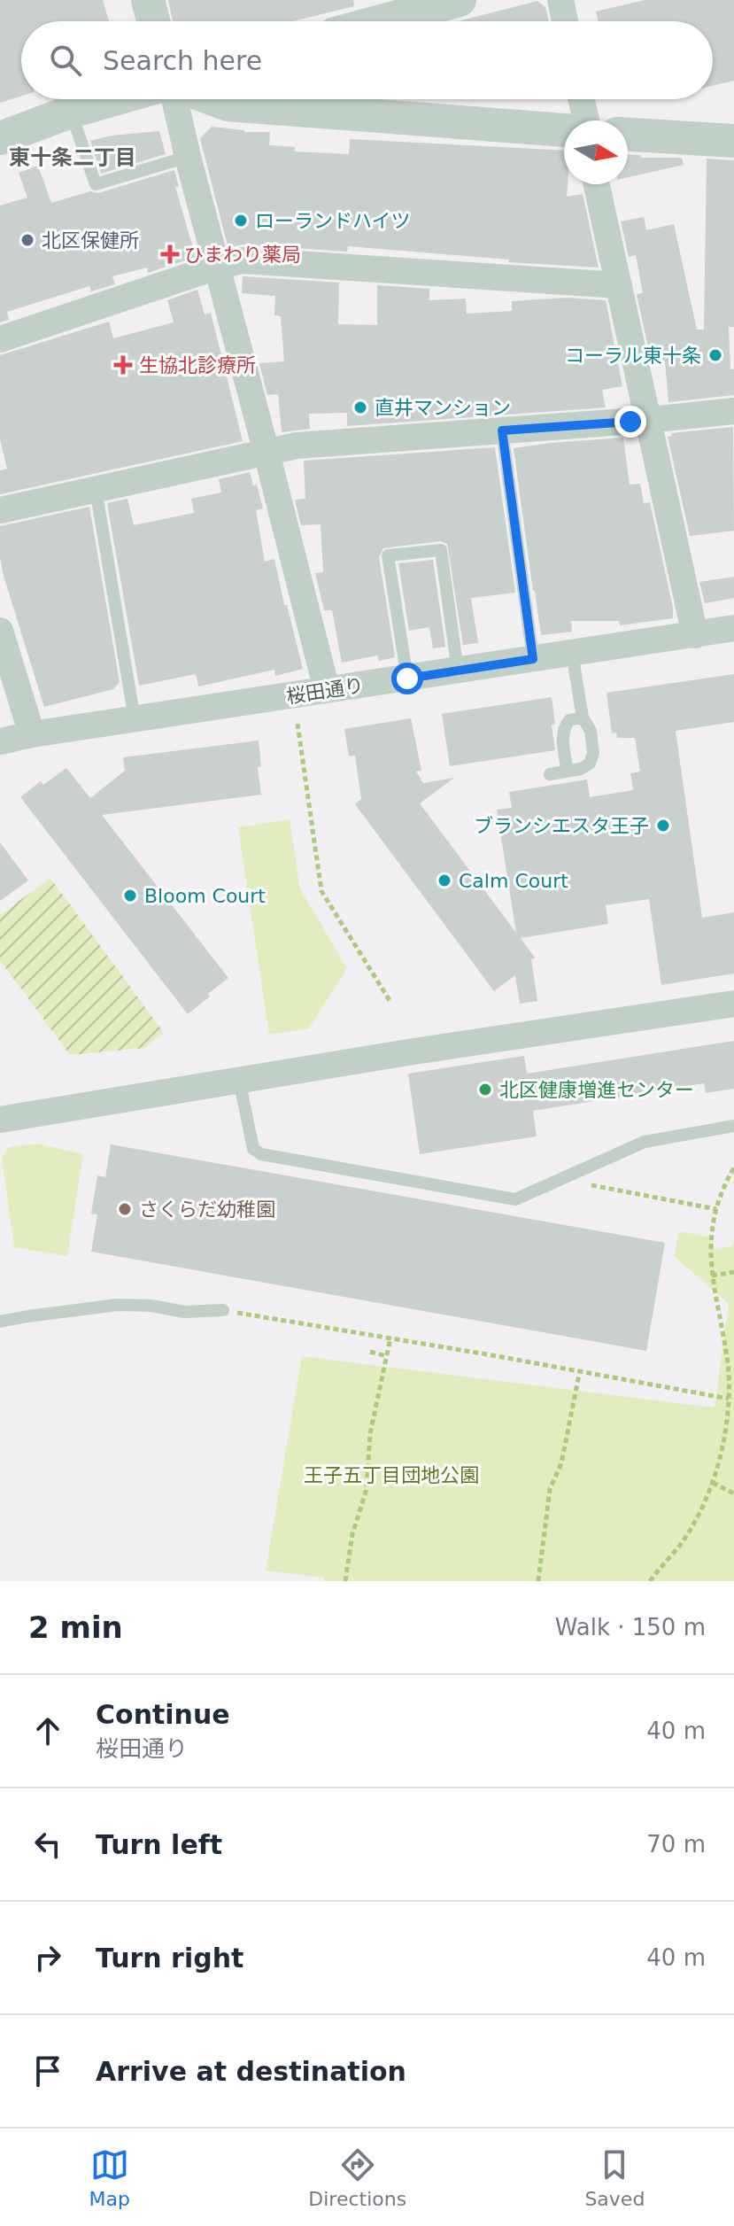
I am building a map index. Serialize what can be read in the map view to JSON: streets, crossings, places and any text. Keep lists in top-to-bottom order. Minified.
{"streets":{"street":["桜田通り"]},"districts":["東十条二丁目"],"parks":["王子五丁目団地公園"],"places":{"other":["ローランドハイツ","北区保健所","コーラル東十条","直井マンション","ブランシエスタ王子","Calm Court","Bloom Court","北区健康増進センター","さくらだ幼稚園"],"health":["ひまわり薬局","生協北診療所"]},"north":"right","page":{"search":"Search here","heading":["2 min","Walk · 150 m"],"list":[["Continue","桜田通り","40 m"],["Turn left","70 m"],["Turn right","40 m"],"Arrive at destination"],"nav":["Map","Directions","Saved"]}}
